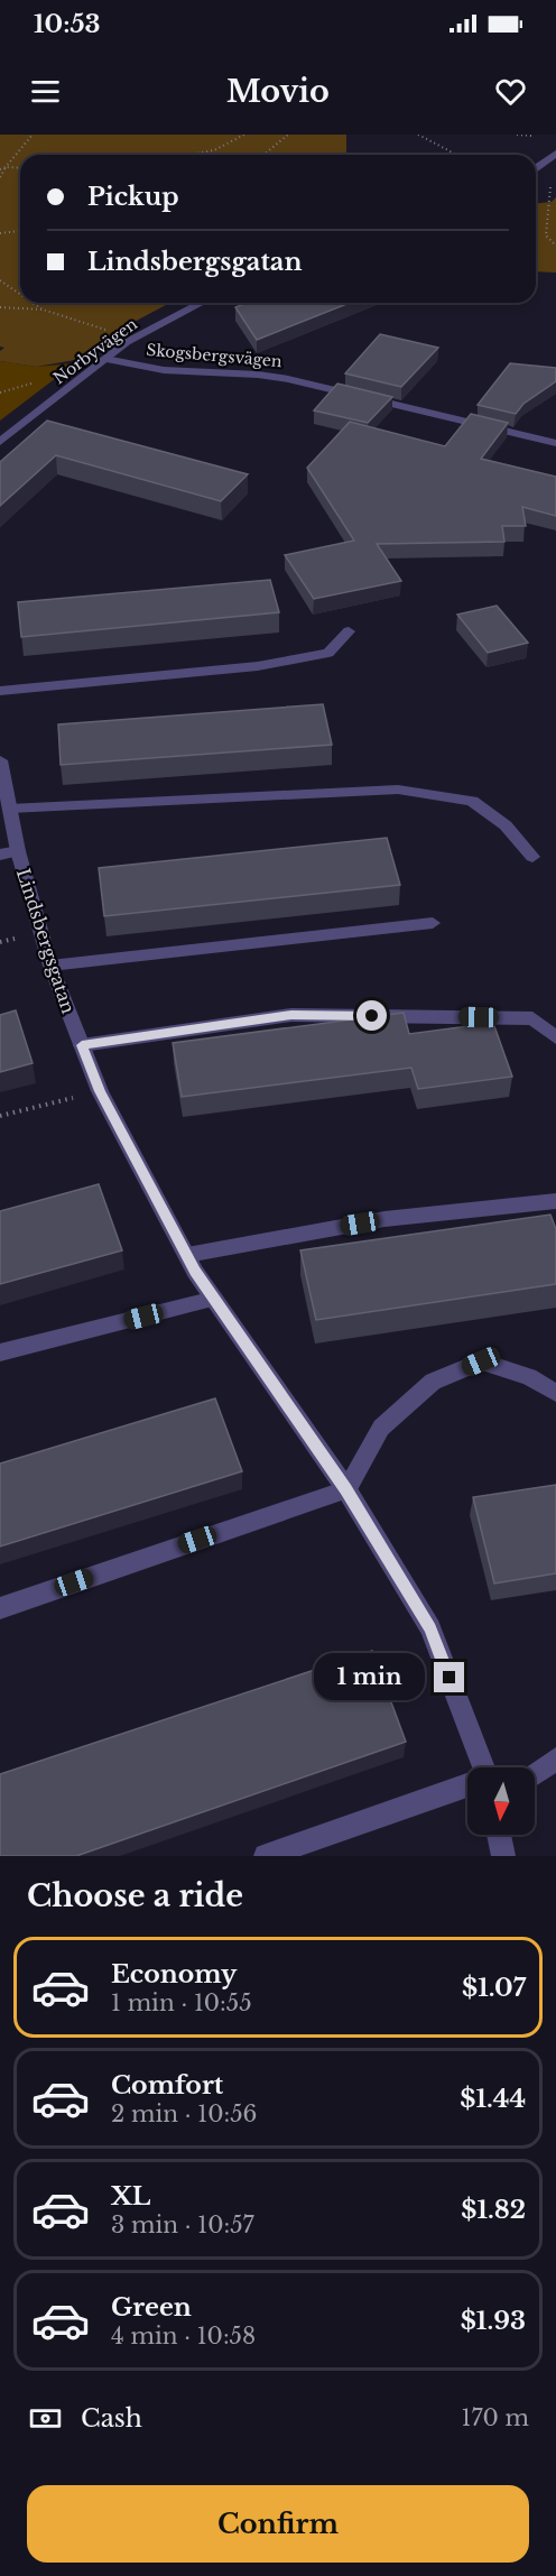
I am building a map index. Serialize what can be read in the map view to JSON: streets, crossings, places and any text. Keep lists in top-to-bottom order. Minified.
{"streets":{"street":["Norbyvägen","Skogsbergsvägen","Lindsbergsgatan"]},"crossings":[["Norbyvägen","Skogsbergsvägen"]],"north":"bottom","page":{"status":"10:53","header":"Movio","banner":["Pickup","Lindsbergsgatan"],"bubble":"1 min","heading":"Choose a ride","list":[{"name":"Economy","note":"1 min · 10:55","value":"$1.07"},{"name":"Comfort","note":"2 min · 10:56","value":"$1.44"},{"name":"XL","note":"3 min · 10:57","value":"$1.82"},{"name":"Green","note":"4 min · 10:58","value":"$1.93"}],"pay":["Cash","170 m"],"buttons":"Confirm"}}
